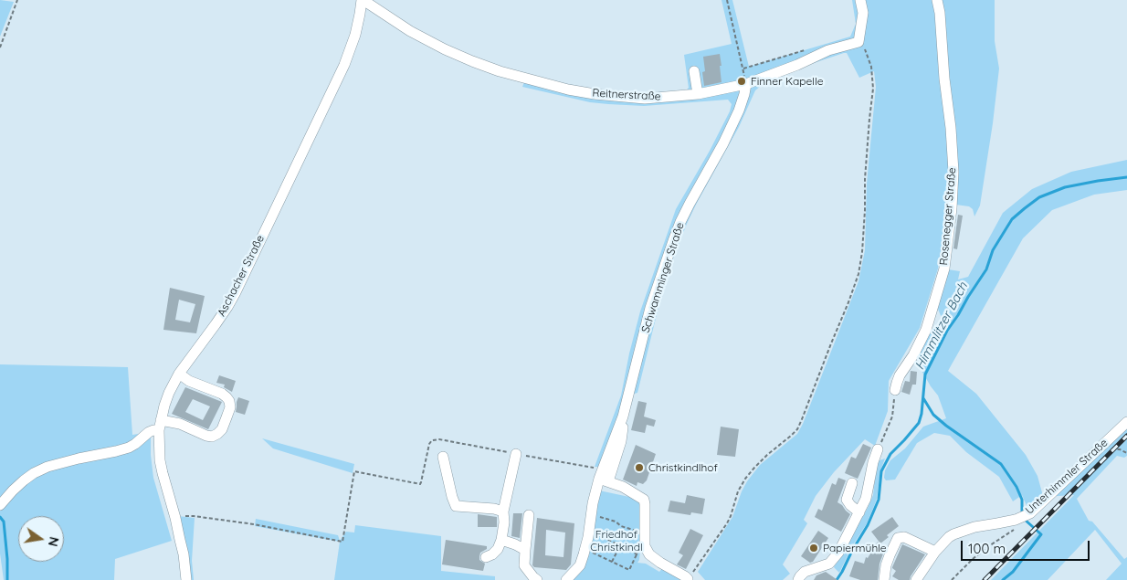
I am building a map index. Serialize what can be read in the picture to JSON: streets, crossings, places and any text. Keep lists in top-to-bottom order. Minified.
{"streets":{"street":["Reitnerstraße","Rosenegger Straße","Aschacher Straße","Schwamminger Straße","Unterhimmler Straße"]},"crossings":[["Reitnerstraße","Aschacher Straße"],["Reitnerstraße","Schwamminger Straße"]],"water":["Himmlitzer Bach"],"parks":["Friedhof Christkindl"],"places":["Finner Kapelle","Christkindlhof","Papiermühle"],"scale_bar":"100 m","north":"right"}
